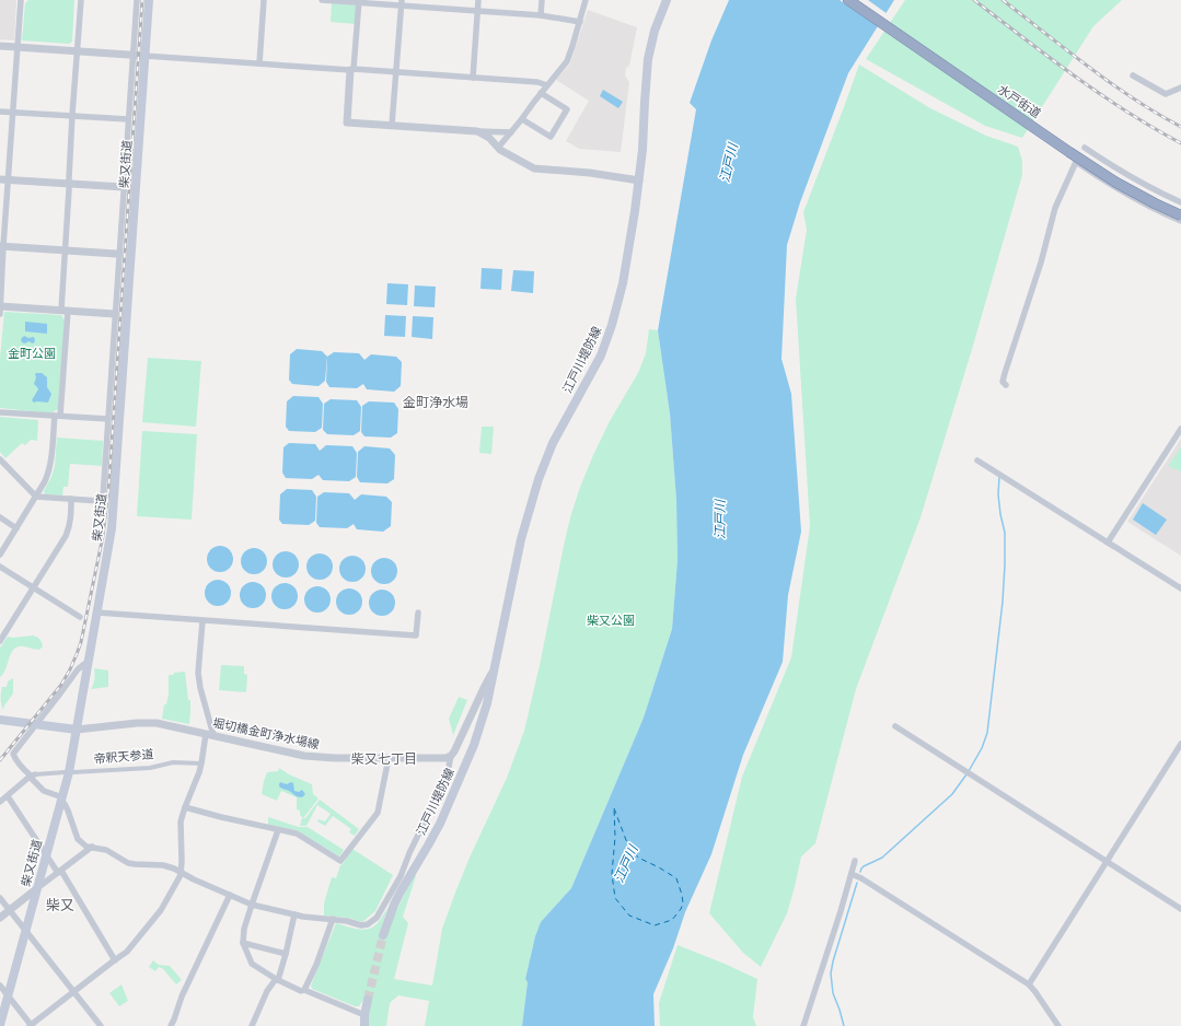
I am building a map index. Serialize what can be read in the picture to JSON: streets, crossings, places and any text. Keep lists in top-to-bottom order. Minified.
{"streets":{"highway":["水戸街道"],"main road":["柴又街道","江戸川堤防線"],"street":["堀切橋金町浄水場線","帝釈天参道"]},"crossings":[["柴又街道","堀切橋金町浄水場線"],["江戸川堤防線","堀切橋金町浄水場線"]],"districts":["金町浄水場","柴又七丁目","柴又"],"water":["江戸川"],"parks":["金町公園","柴又公園"]}
